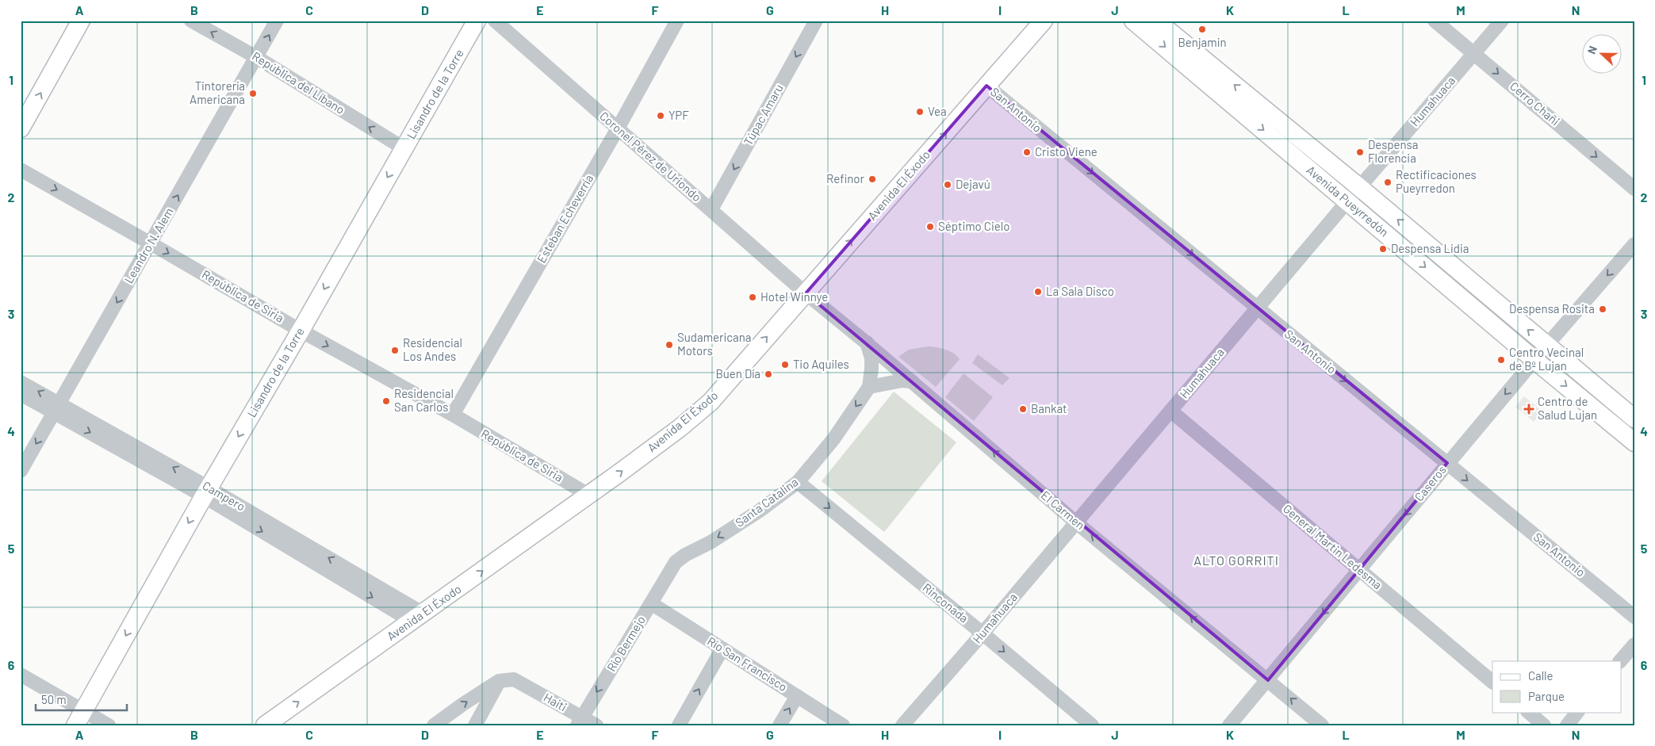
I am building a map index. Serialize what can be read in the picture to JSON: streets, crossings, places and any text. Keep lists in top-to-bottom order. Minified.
{"streets":{"main road":["Lisandro de la Torre","Avenida El Éxodo","Avenida Pueyrredón"],"street":["República del Líbano","Humahuaca","Cerro Chañi","San Antonio","Túpac Amaru","Coronel Pérez de Uriondo","Esteban Echeverría","Leandro N. Alem","República de Siria","Caseros","Campero","Santa Catalina","El Carmen","General Martin Ledesma","Rinconada","Río Bermejo","Río San Francisco","Haiti"]},"crossings":[["República del Líbano","Lisandro de la Torre"],["República del Líbano","Leandro N. Alem"],["Lisandro de la Torre","República de Siria"],["Lisandro de la Torre","Campero"],["Humahuaca","Cerro Chañi"],["Humahuaca","San Antonio"],["Humahuaca","Avenida Pueyrredón"],["Humahuaca","El Carmen"],["Humahuaca","General Martin Ledesma"],["Humahuaca","Rinconada"],["San Antonio","Avenida El Éxodo"],["San Antonio","Caseros"],["Túpac Amaru","Coronel Pérez de Uriondo"],["Coronel Pérez de Uriondo","Avenida El Éxodo"],["Coronel Pérez de Uriondo","Esteban Echeverría"],["Coronel Pérez de Uriondo","El Carmen"],["Avenida El Éxodo","República de Siria"],["Avenida El Éxodo","Campero"],["Avenida El Éxodo","El Carmen"],["Avenida Pueyrredón","Caseros"],["Esteban Echeverría","República de Siria"],["Leandro N. Alem","República de Siria"],["Leandro N. Alem","Campero"],["Caseros","El Carmen"],["Caseros","General Martin Ledesma"],["Santa Catalina","El Carmen"],["Santa Catalina","Rinconada"],["Santa Catalina","Río Bermejo"],["Río Bermejo","Río San Francisco"],["Río Bermejo","Haiti"]],"one_way":["República del Líbano","Lisandro de la Torre","Cerro Chañi","San Antonio","Túpac Amaru","Avenida El Éxodo","República de Siria","Caseros","Santa Catalina","El Carmen","Rinconada"],"districts":["ALTO GORRITI"],"places":{"other":["Benjamin","Tintorería Americana","Vea","YPF","Cristo Viene","Despensa Florencia","Refinor","Rectificaciones Pueyrredon","Dejavú","Séptimo Cielo","Despensa Lidia","La Sala Disco","Hotel Winnye","Despensa Rosita","Sudamericana Motors","Residencial Los Andes","Centro Vecinal de Bº Lujan","Tio Aquiles","Buen Día","Residencial San Carlos","Bankat"],"health":["Centro de Salud Lujan"]},"legend":["Calle","Parque"],"scale_bar":"50 m","north":"left","grid":{"columns":["A","B","C","D","E","F","G","H","I","J","K","L","M","N"],"rows":["1","2","3","4","5","6"]}}
